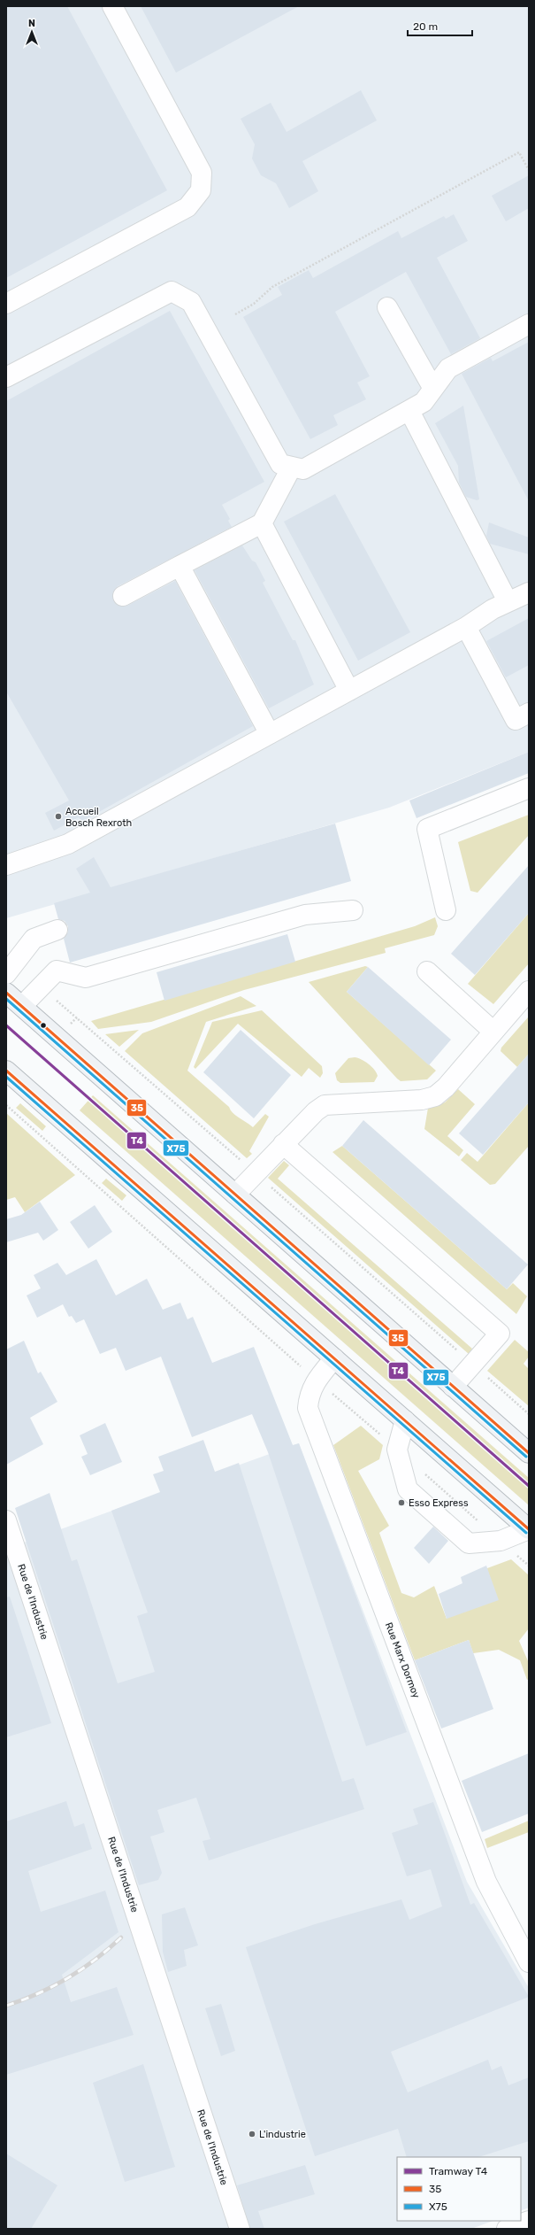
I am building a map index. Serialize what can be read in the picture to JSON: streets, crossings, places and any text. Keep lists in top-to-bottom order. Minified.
{"streets":{"street":["Rue de l'Industrie","Rue Marx Dormoy"]},"places":["Accueil Bosch Rexroth","Esso Express","L'industrie"],"lines":["transit line 35","transit line X75","tram line T4"],"legend":["Tramway T4","35","X75"],"scale_bar":"20 m","north":"top"}
